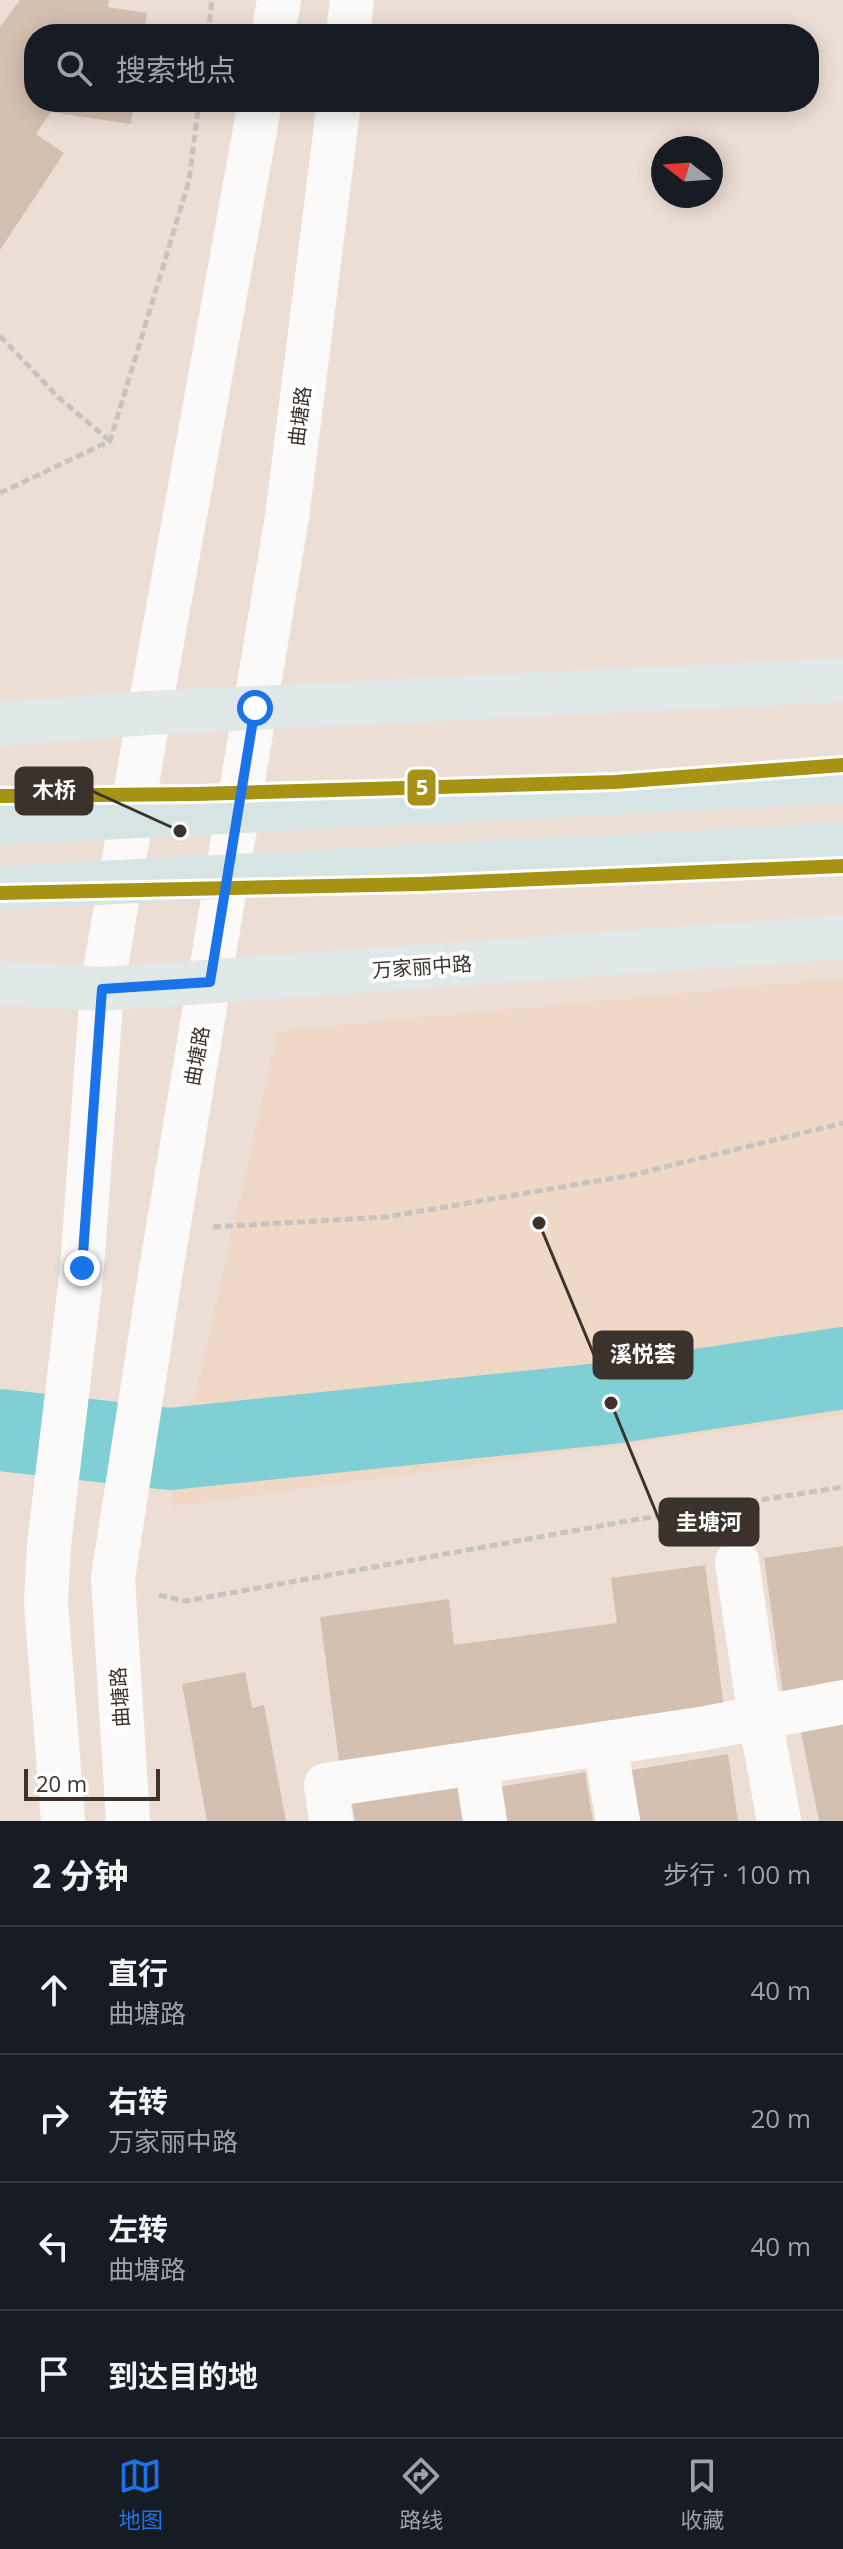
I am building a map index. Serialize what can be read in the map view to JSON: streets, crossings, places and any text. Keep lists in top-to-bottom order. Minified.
{"streets":{"main road":["曲塘路","万家丽中路"]},"crossings":[["曲塘路","万家丽中路"]],"places":["木桥","溪悦荟","圭塘河"],"lines":["transit line 5"],"scale_bar":"20 m","north":"left","page":{"search":"搜索地点","scale":"20 m","heading":["2 分钟","步行 · 100 m"],"list":[["直行","曲塘路","40 m"],["右转","万家丽中路","20 m"],["左转","曲塘路","40 m"],"到达目的地"],"nav":["地图","路线","收藏"]}}
